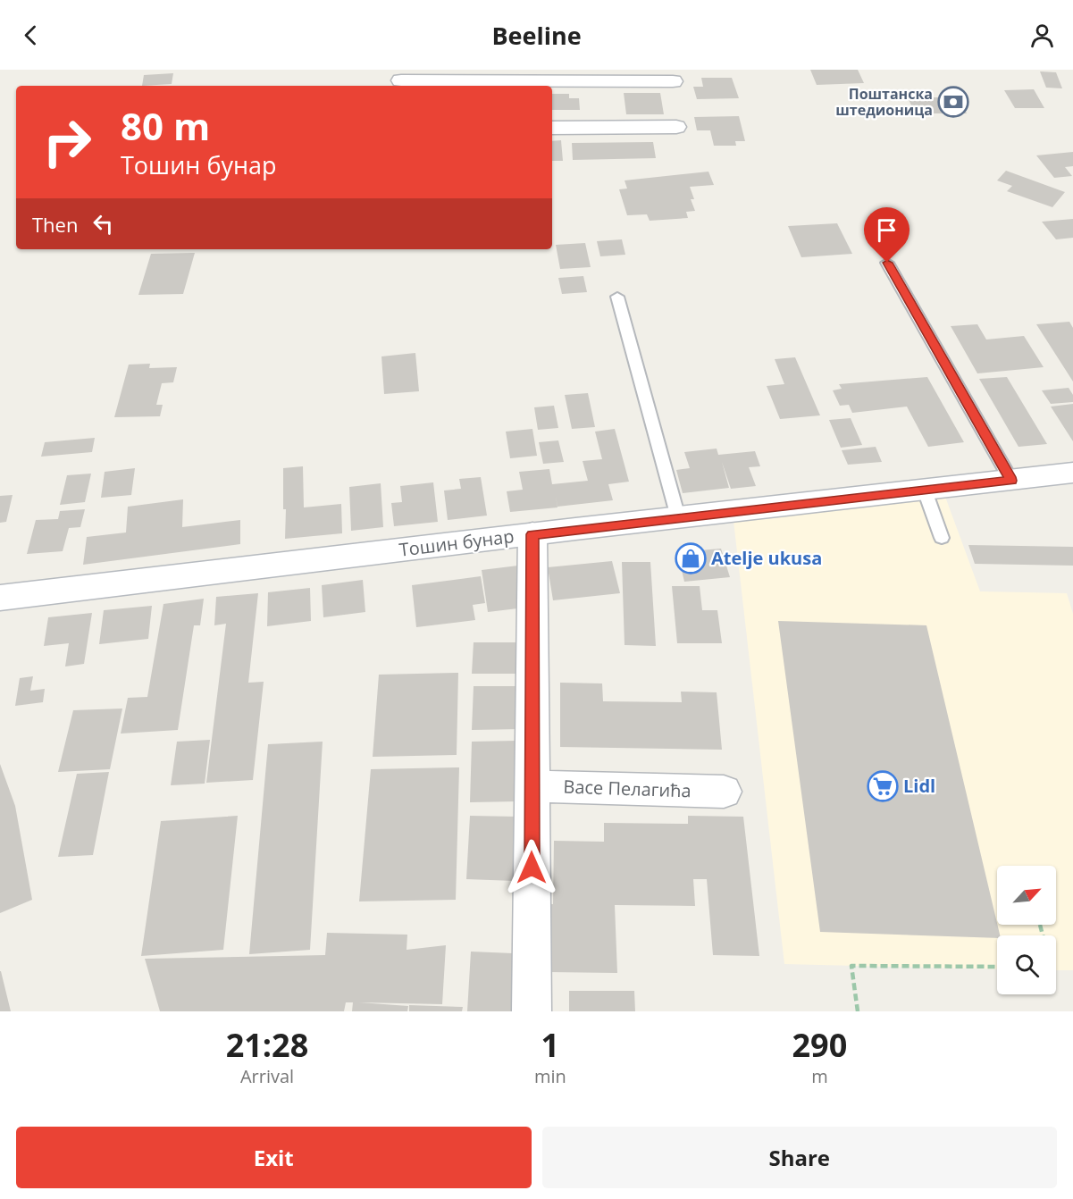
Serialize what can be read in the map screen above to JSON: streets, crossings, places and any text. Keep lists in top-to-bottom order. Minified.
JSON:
{"streets":{"street":["Тошин бунар","Васе Пелагића"]},"places":{"bank":["Поштанска штедионица"],"shop":["Atelje ukusa"],"supermarket":["Lidl"]},"north":"top right","page":{"header":"Beeline","turn":["80 m","Тошин бунар"],"then":"Then","eta":["21:28","Arrival","1","min","290","m"],"buttons":["Exit","Share"]}}
